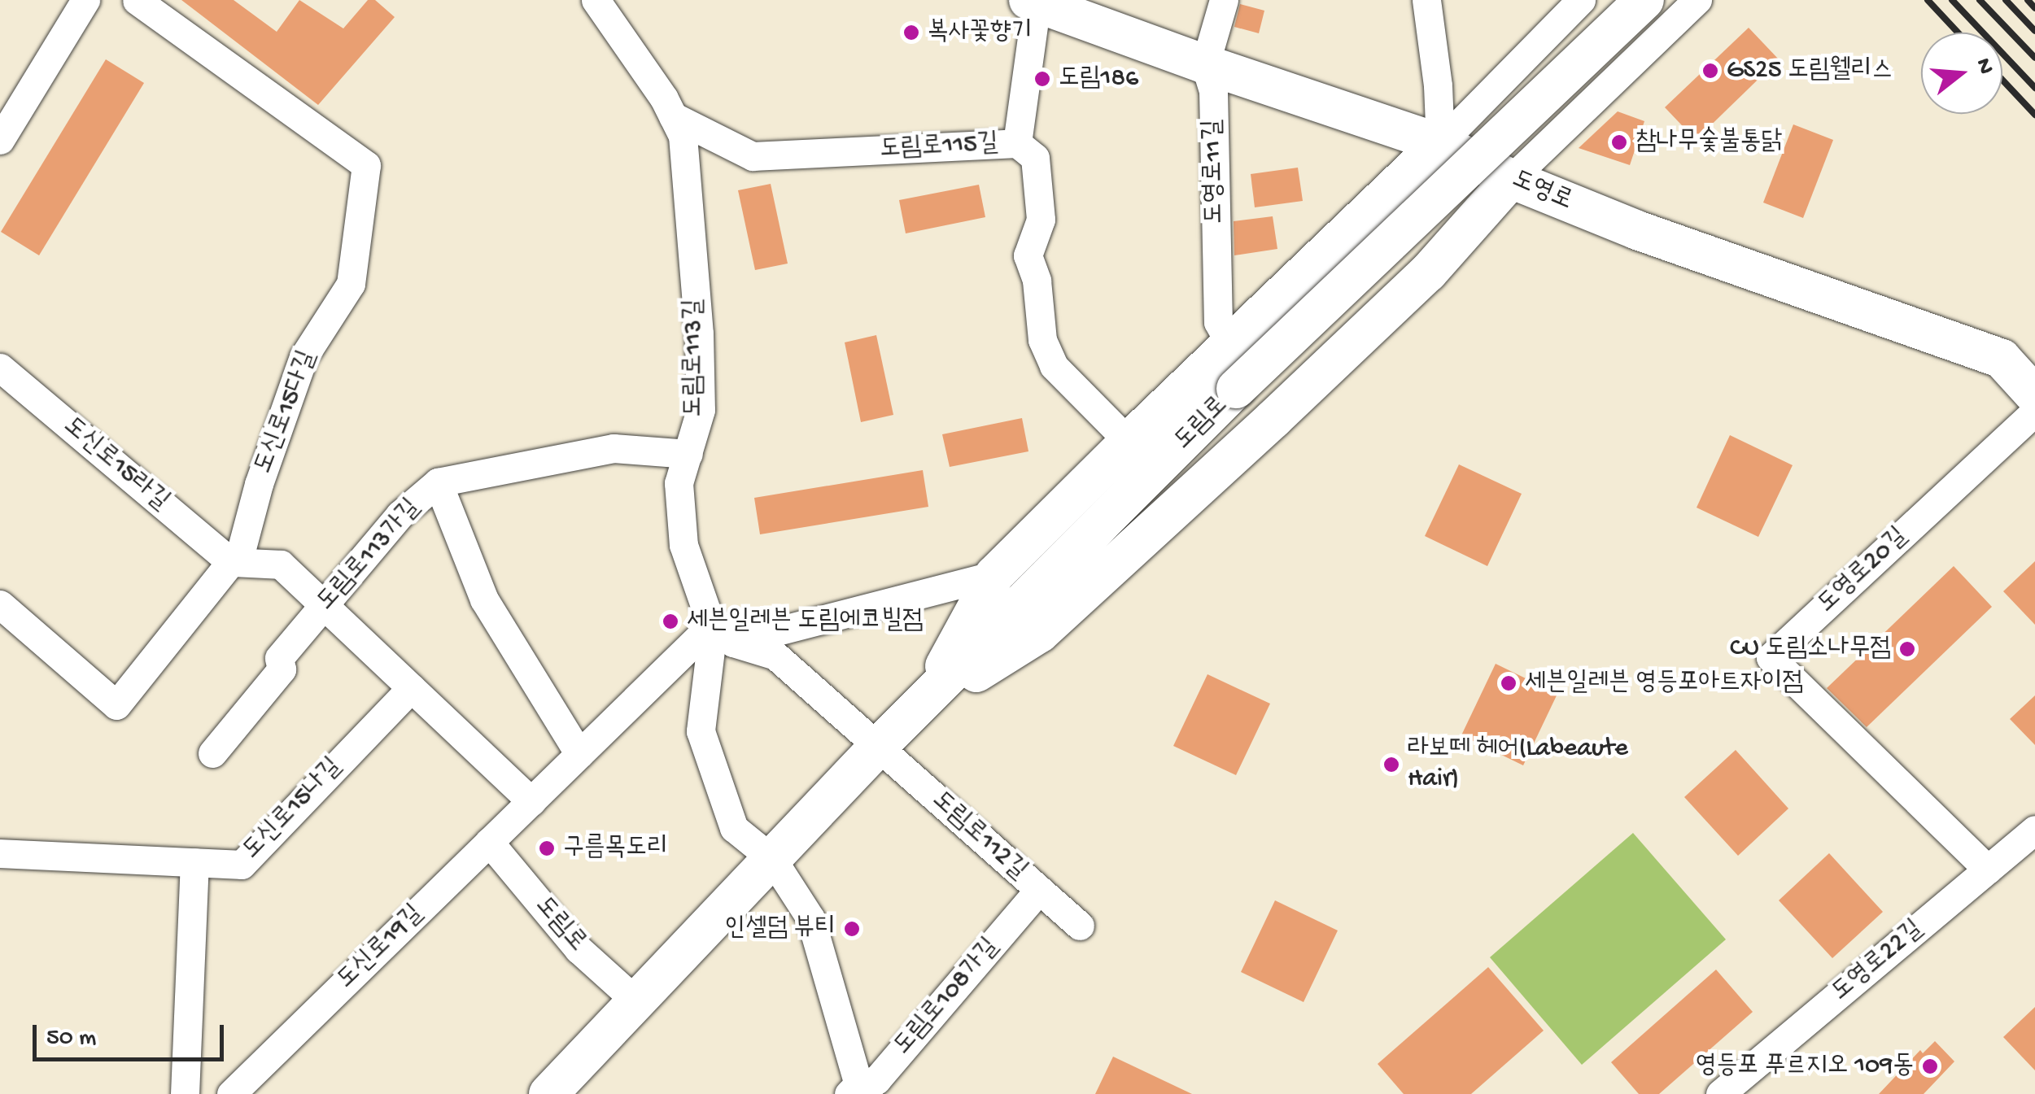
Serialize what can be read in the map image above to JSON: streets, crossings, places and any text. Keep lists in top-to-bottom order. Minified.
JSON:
{"streets":{"main road":["도영로","도림로"],"street":["도림로115길","도영로11길","도림로113길","도신로15다길","도신로15라길","도림로113가길","도영로20길","도신로15나길","도림로112길","도신로19길","도영로22길","도림로108가길"]},"crossings":[["도림로115길","도영로"],["도림로115길","도림로113길"],["도영로11길","도영로"],["도림로113길","도림로113가길"],["도림로113길","도신로19길"],["도신로15다길","도신로15라길"],["도림로","도림로112길"],["도림로","도신로19길"],["도영로20길","도영로22길"],["도림로112길","도림로108가길"]],"places":["복사꽃향기","GS25 도림웰리스","도림186","참나무숯불통닭","세븐일레븐 도림에코빌점","CU 도림소나무점","세븐일레븐 영등포아트자이점","라보떼 헤어(Labeaute Hair)","구름목도리","인셀덤 뷰티","영등포 푸르지오 109동"],"scale_bar":"50 m","north":"right"}
